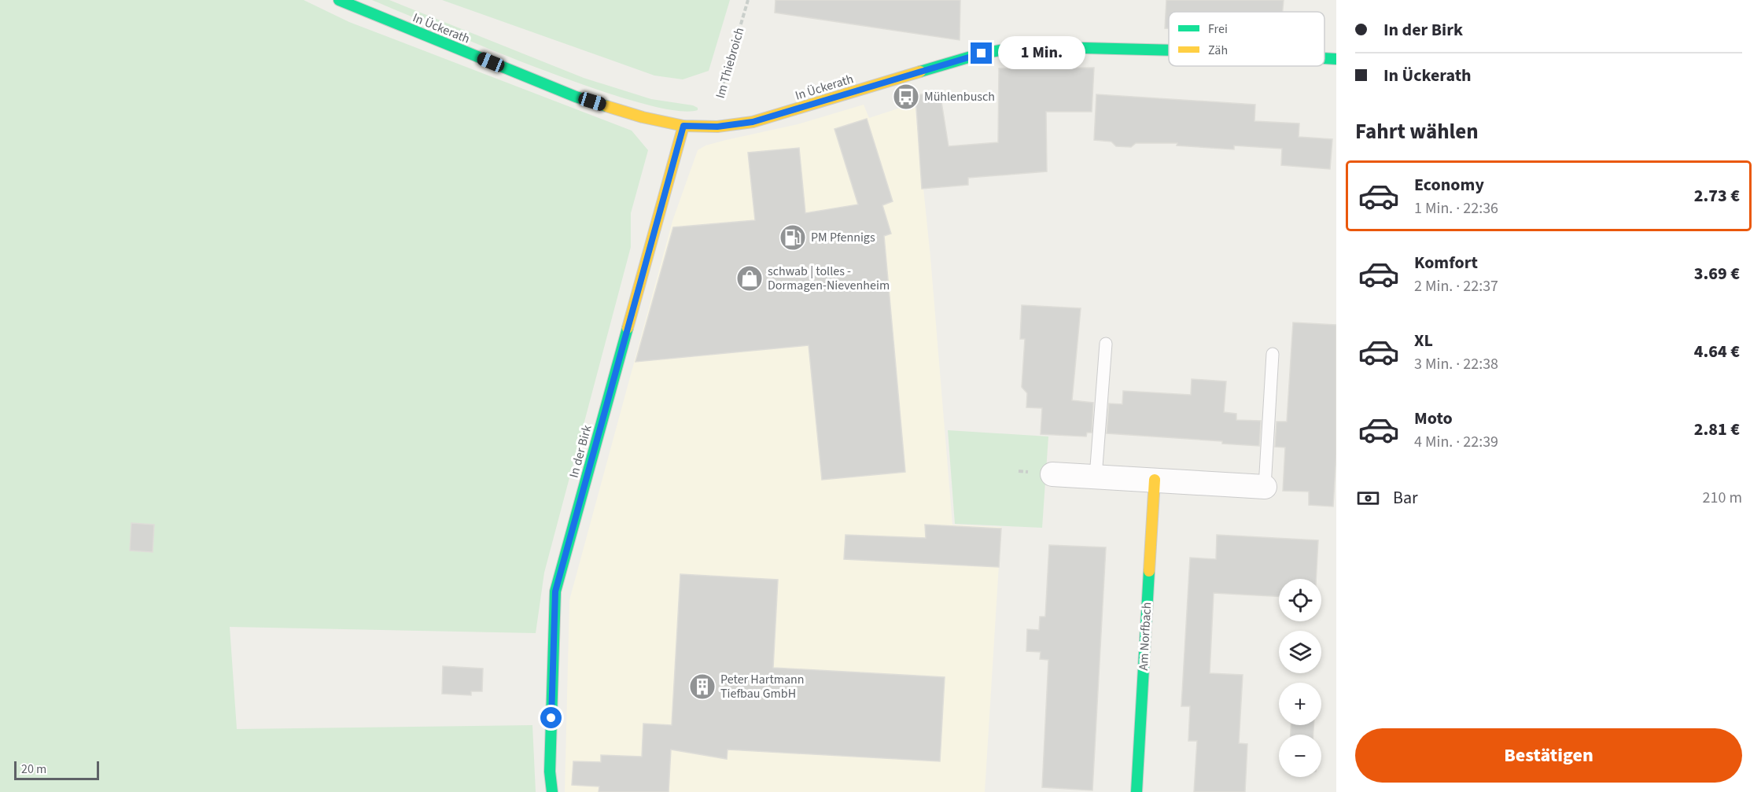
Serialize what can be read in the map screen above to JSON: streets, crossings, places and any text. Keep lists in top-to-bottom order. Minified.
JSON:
{"streets":{"main road":["In Ückerath","In der Birk","Am Norfbach"],"path":["Im Thiebroich"]},"crossings":[["In Ückerath","Im Thiebroich"],["In Ückerath","In der Birk"]],"places":{"bus stop":["Mühlenbusch"],"fuel station":["PM Pfennigs"],"shop":["schwab | tolles - Dormagen-Nievenheim"],"building":["Peter Hartmann Tiefbau GmbH"]},"legend":["Frei","Zäh"],"scale_bar":"20 m","page":{"banner":["In der Birk","In Ückerath"],"bubble":"1 Min.","heading":"Fahrt wählen","list":[{"name":"Economy","note":"1 Min. · 22:36","value":"2.73 €"},{"name":"Komfort","note":"2 Min. · 22:37","value":"3.69 €"},{"name":"XL","note":"3 Min. · 22:38","value":"4.64 €"},{"name":"Moto","note":"4 Min. · 22:39","value":"2.81 €"}],"pay":["Bar","210 m"],"map_buttons":["+","−"],"buttons":"Bestätigen","scale":"20 m"}}
